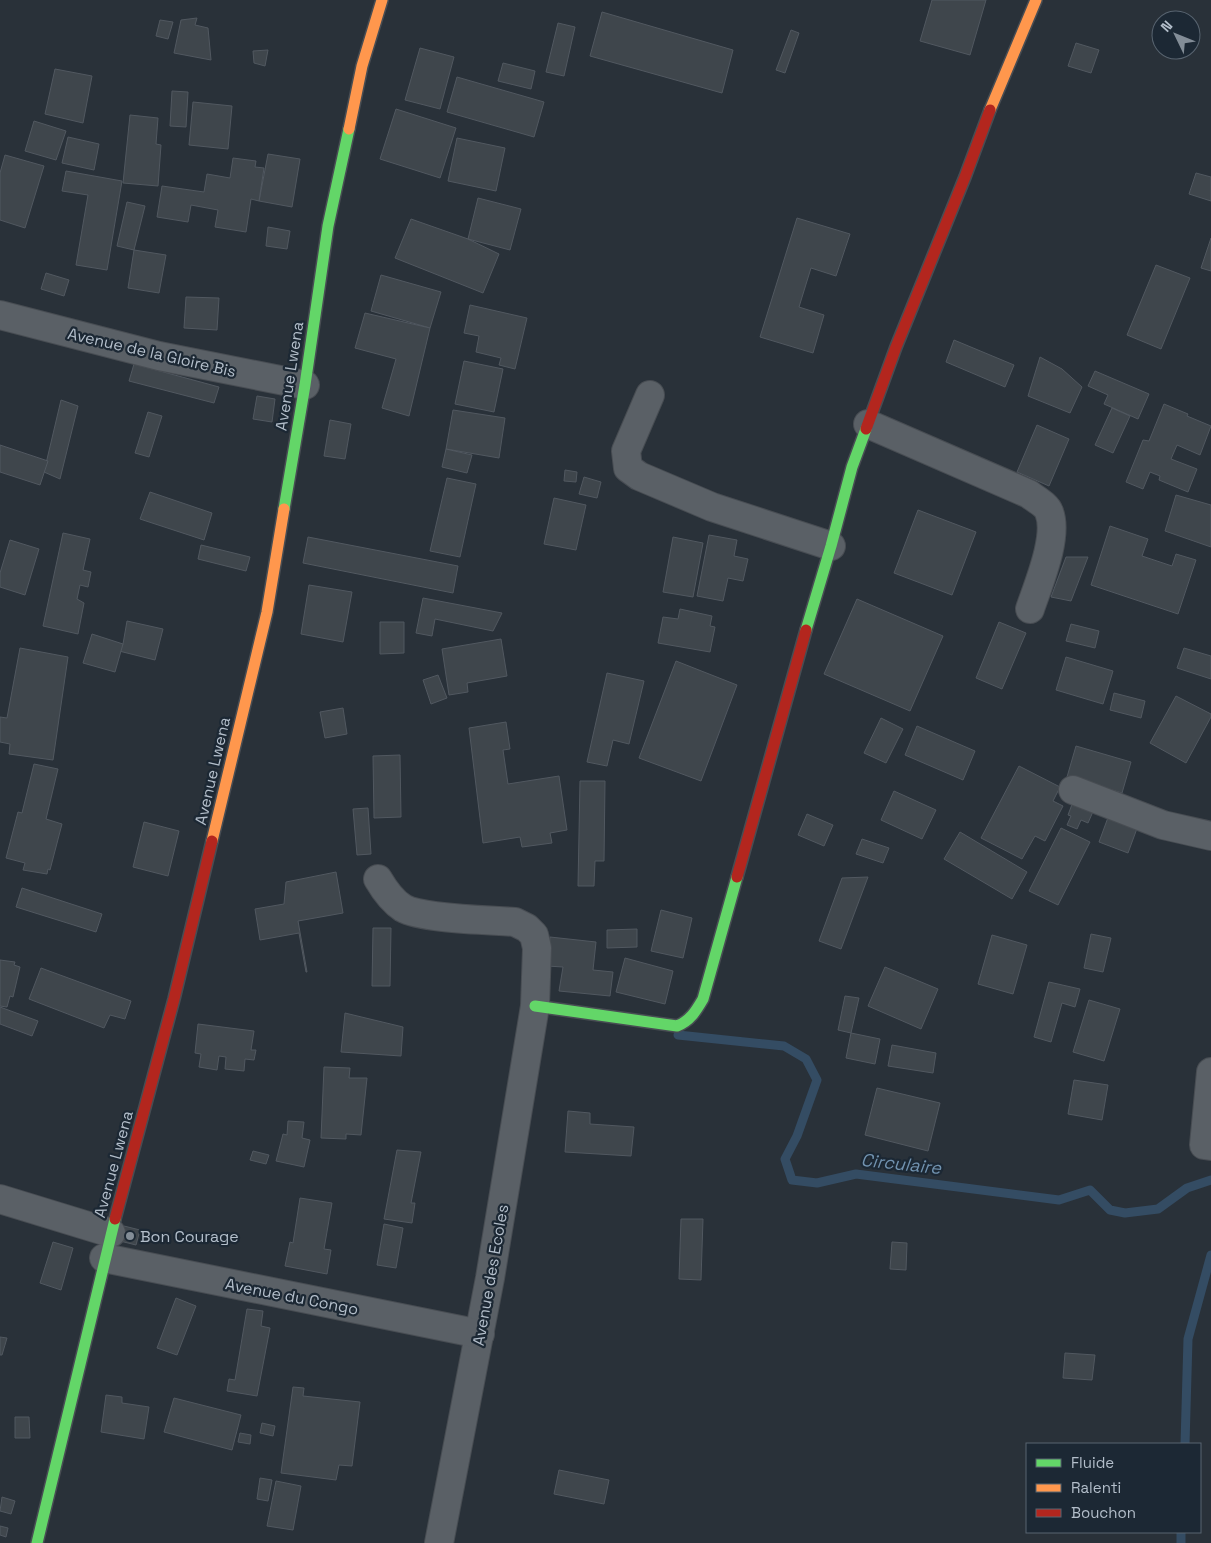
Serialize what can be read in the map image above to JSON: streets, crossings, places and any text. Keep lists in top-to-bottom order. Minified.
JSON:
{"streets":{"street":["Avenue de la Gloire Bis","Avenue Lwena","Avenue des Ecoles","Avenue du Congo"]},"crossings":[["Avenue de la Gloire Bis","Avenue Lwena"],["Avenue Lwena","Avenue du Congo"],["Avenue des Ecoles","Avenue du Congo"]],"water":["Circulaire"],"places":["Bon Courage"],"legend":["Fluide","Ralenti","Bouchon"],"north":"top left"}
